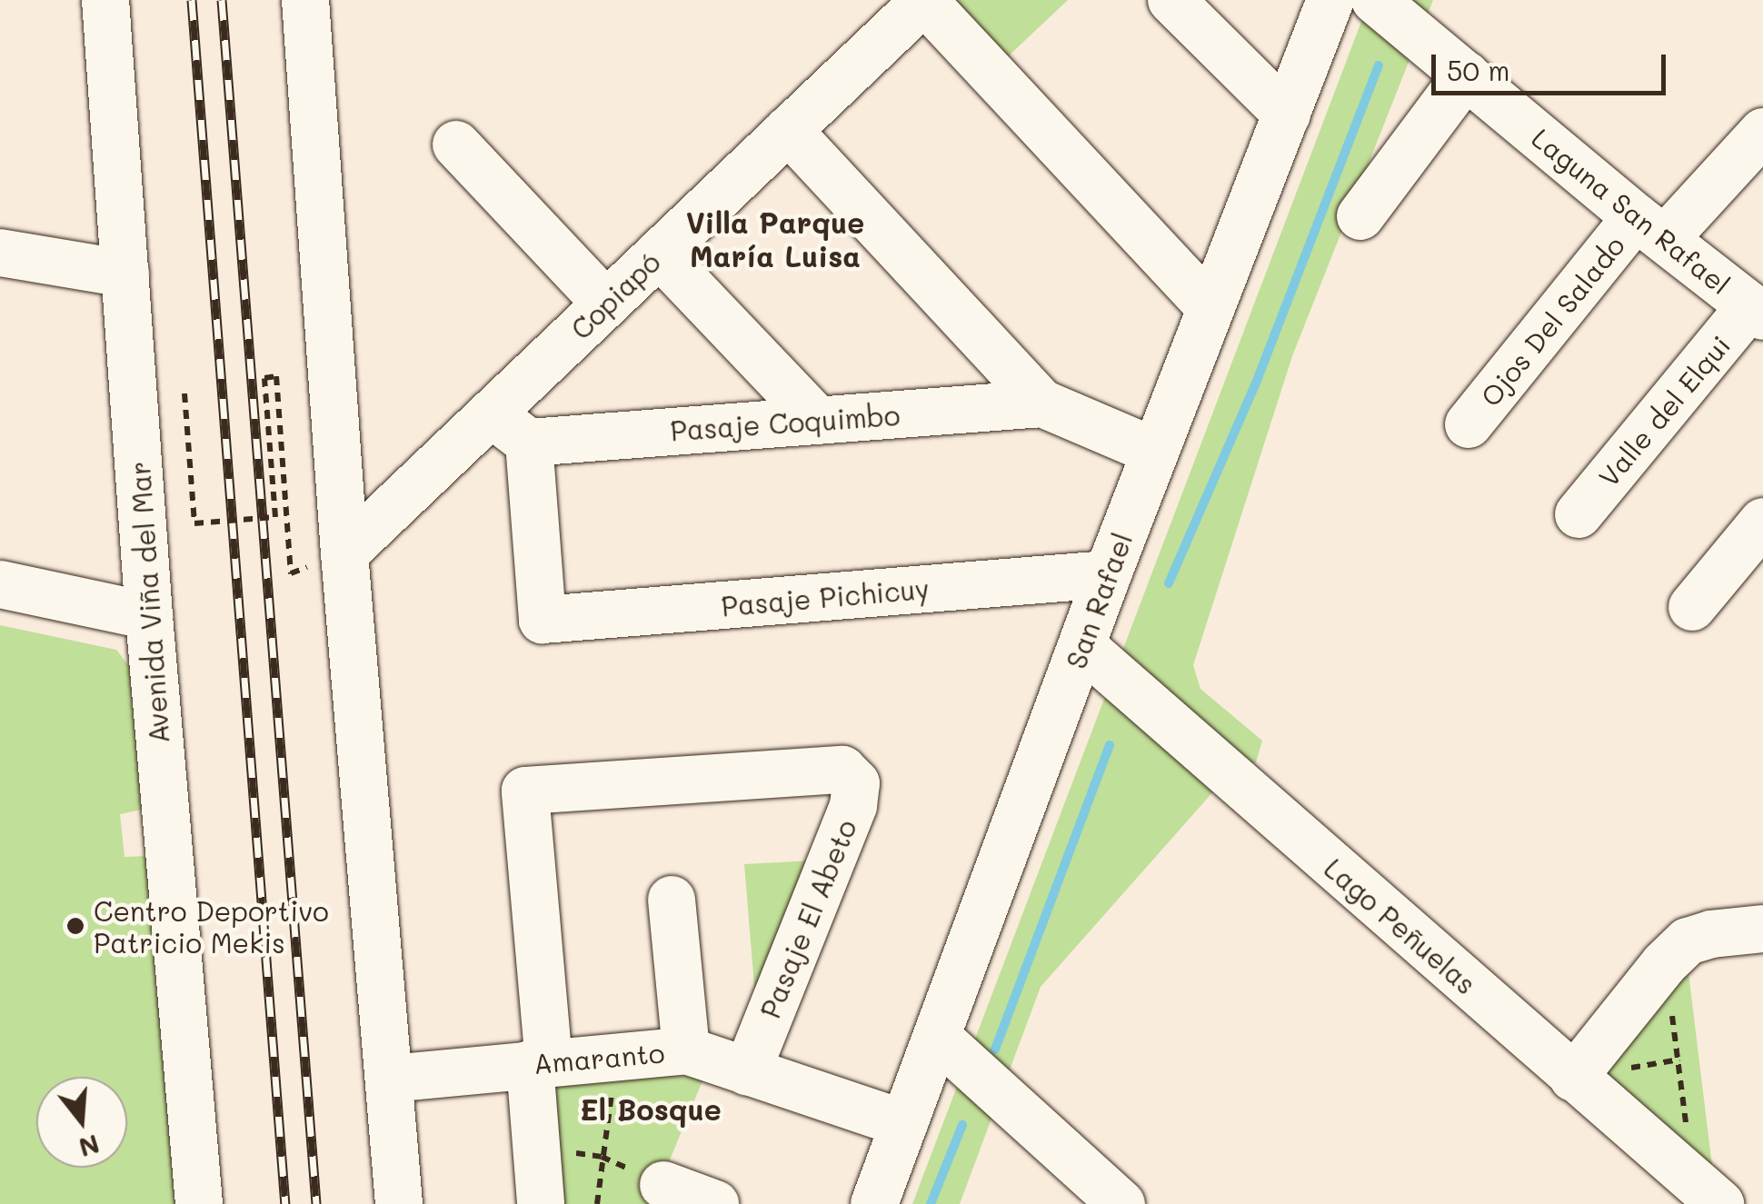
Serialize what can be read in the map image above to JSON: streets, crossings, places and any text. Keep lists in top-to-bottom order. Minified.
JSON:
{"streets":{"street":["Laguna San Rafael","Copiapó","Ojos Del Salado","Valle del Elqui","Pasaje Coquimbo","Pasaje Pichicuy","San Rafael","Avenida Viña del Mar","Pasaje El Abeto","Lago Peñuelas","Amaranto"]},"crossings":[["Laguna San Rafael","Ojos Del Salado"],["Laguna San Rafael","Valle del Elqui"],["Pasaje Coquimbo","Pasaje Pichicuy"],["Pasaje Pichicuy","San Rafael"],["San Rafael","Lago Peñuelas"],["San Rafael","Amaranto"],["Pasaje El Abeto","Amaranto"]],"districts":["Villa Parque María Luisa","El Bosque"],"places":["Centro Deportivo Patricio Mekis"],"scale_bar":"50 m","north":"bottom"}
